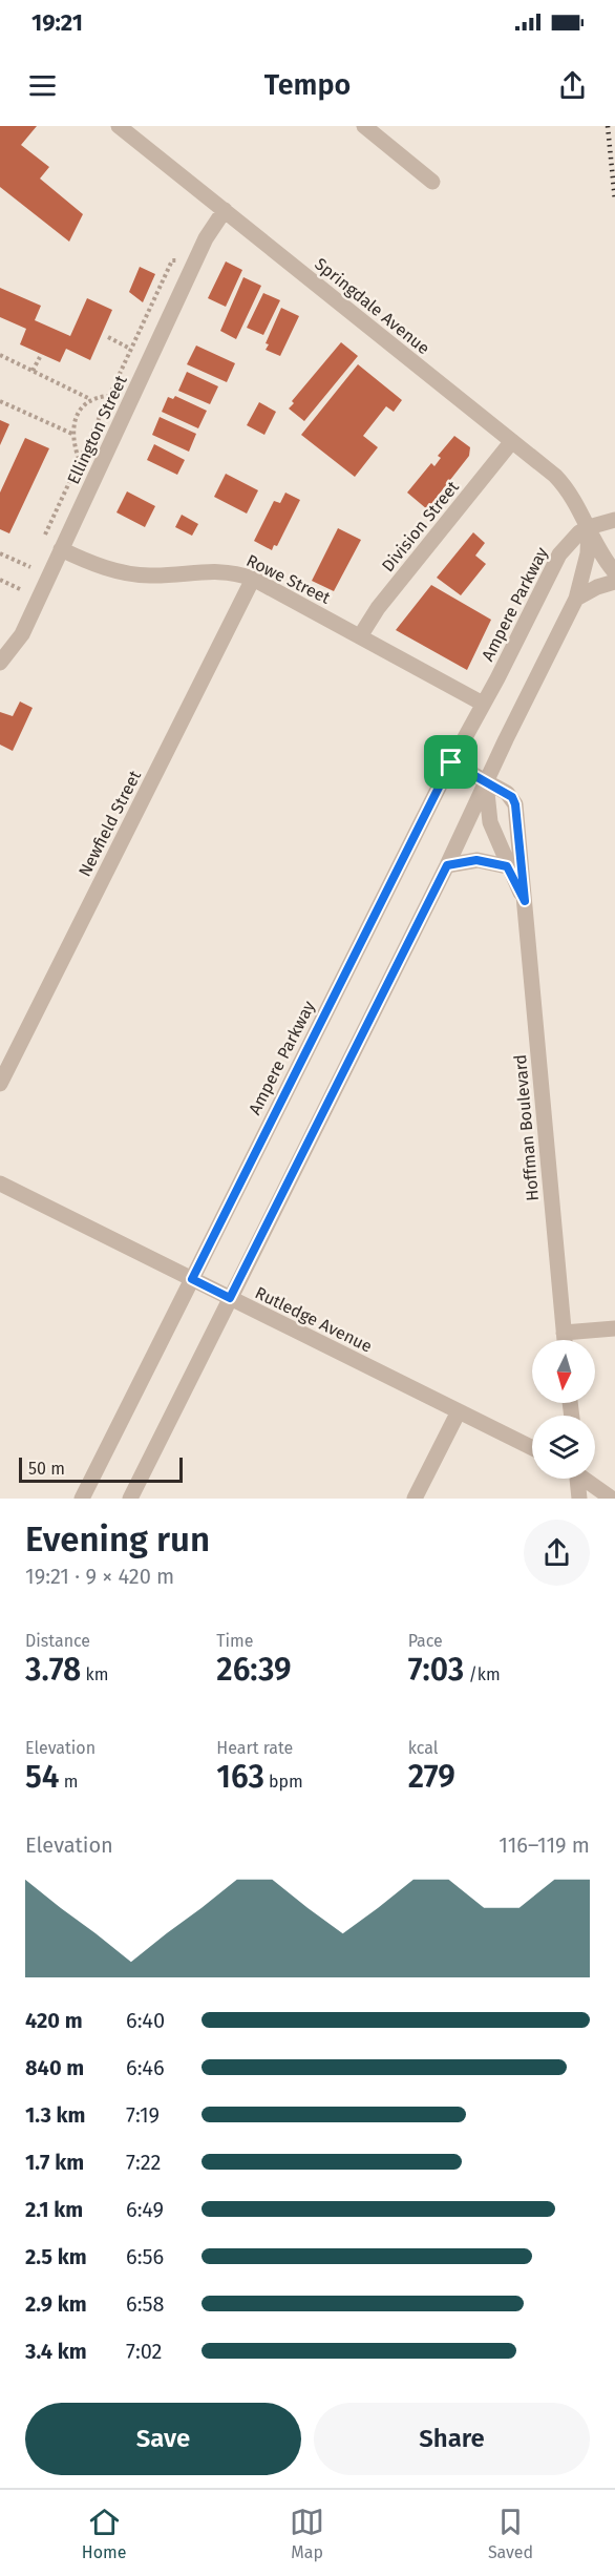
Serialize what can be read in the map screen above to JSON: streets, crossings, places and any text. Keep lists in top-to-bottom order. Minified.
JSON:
{"streets":{"street":["Springdale Avenue","Ellington Street","Division Street","Rowe Street","Ampere Parkway","Newfield Street","Hoffman Boulevard","Rutledge Avenue"]},"crossings":[["Springdale Avenue","Ellington Street"],["Springdale Avenue","Division Street"],["Springdale Avenue","Ampere Parkway"],["Ellington Street","Rowe Street"],["Division Street","Rowe Street"],["Rowe Street","Ampere Parkway"],["Rowe Street","Newfield Street"],["Ampere Parkway","Hoffman Boulevard"],["Ampere Parkway","Rutledge Avenue"]],"scale_bar":"50 m","north":"bottom","page":{"status":"19:21","header":"Tempo","scale":"50 m","heading":["Evening run","19:21 · 9 × 420 m"],"stats":[["Distance","3.78 km"],["Time","26:39"],["Pace","7:03 /km"],["Elevation","54 m"],["Heart rate","163 bpm"],["kcal","279"]],"chart":["Elevation","116–119 m"],"list":[{"name":"420 m","note":"6:40"},{"name":"840 m","note":"6:46"},{"name":"1.3 km","note":"7:19"},{"name":"1.7 km","note":"7:22"},{"name":"2.1 km","note":"6:49"},{"name":"2.5 km","note":"6:56"},{"name":"2.9 km","note":"6:58"},{"name":"3.4 km","note":"7:02"}],"buttons":["Save","Share"],"tabs":["Home","Map","Saved"]}}
